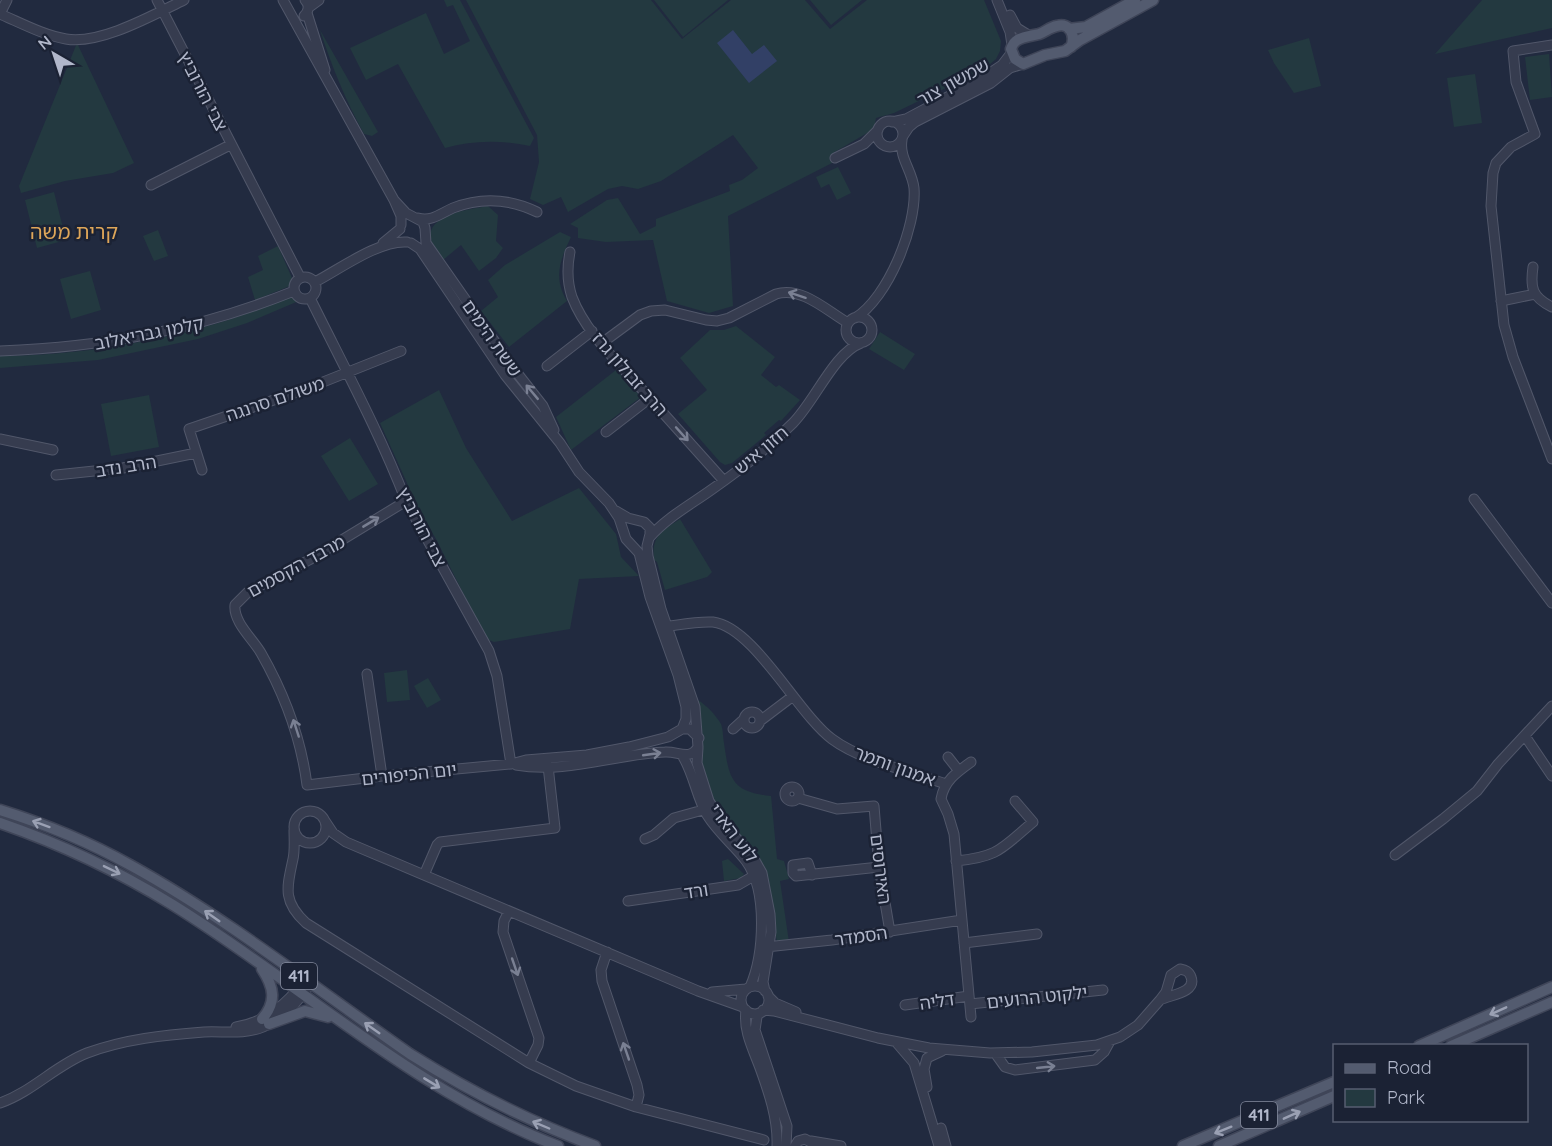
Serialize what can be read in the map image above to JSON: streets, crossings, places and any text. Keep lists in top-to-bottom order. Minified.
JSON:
{"streets":{"main road":["411"],"street":["שמשון צור","צבי הורוביץ","קלמן גבריאלוב","ששת הימים","הרב זבולון גרז","משולם סרנגה","חזון איש","הרב נדב","מרבד הקסמים","אמנון ותמר","יום הכיפורים","לוע הארי","האירוסים","ורד","הסמדר","ילקוט הרועים","דליה"]},"crossings":[["שמשון צור","חזון איש"],["צבי הורוביץ","קלמן גבריאלוב"],["צבי הורוביץ","משולם סרנגה"],["צבי הורוביץ","מרבד הקסמים"],["צבי הורוביץ","יום הכיפורים"],["ששת הימים","חזון איש"],["הרב זבולון גרז","חזון איש"],["משולם סרנגה","הרב נדב"],["מרבד הקסמים","יום הכיפורים"],["אמנון ותמר","הסמדר"],["אמנון ותמר","ילקוט הרועים"],["אמנון ותמר","דליה"],["יום הכיפורים","לוע הארי"],["לוע הארי","ורד"],["לוע הארי","הסמדר"],["האירוסים","הסמדר"],["ילקוט הרועים","דליה"]],"one_way":["הרב זבולון גרז"],"districts":["קרית משה"],"legend":["Road","Park"],"north":"top left"}
